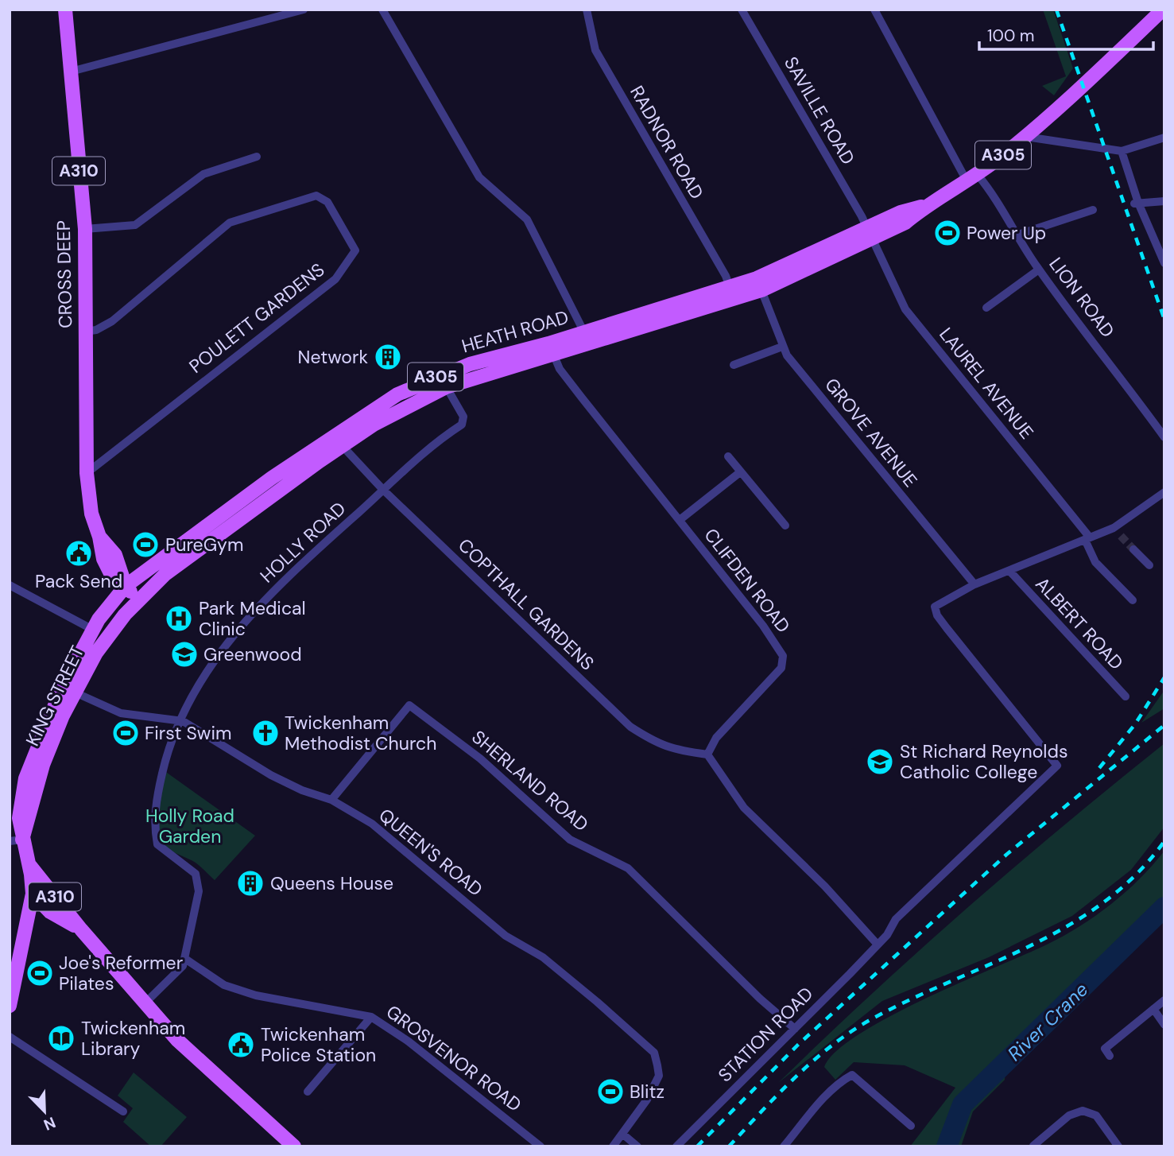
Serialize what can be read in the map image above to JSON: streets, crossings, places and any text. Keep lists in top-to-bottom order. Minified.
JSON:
{"streets":{"main road":["A305","A310","CROSS DEEP","HEATH ROAD","KING STREET"],"street":["SAVILLE ROAD","RADNOR ROAD","LION ROAD","POULETT GARDENS","LAUREL AVENUE","GROVE AVENUE","HOLLY ROAD","CLIFDEN ROAD","COPTHALL GARDENS","ALBERT ROAD","SHERLAND ROAD","QUEEN'S ROAD","STATION ROAD","GROSVENOR ROAD"]},"crossings":[["SAVILLE ROAD","HEATH ROAD"],["SAVILLE ROAD","LAUREL AVENUE"],["RADNOR ROAD","HEATH ROAD"],["A310","HOLLY ROAD"],["A310","KING STREET"],["CROSS DEEP","POULETT GARDENS"],["CROSS DEEP","HEATH ROAD"],["CROSS DEEP","KING STREET"],["LION ROAD","HEATH ROAD"],["HEATH ROAD","LAUREL AVENUE"],["HEATH ROAD","GROVE AVENUE"],["HEATH ROAD","HOLLY ROAD"],["HEATH ROAD","CLIFDEN ROAD"],["HEATH ROAD","COPTHALL GARDENS"],["HEATH ROAD","KING STREET"],["GROVE AVENUE","STATION ROAD"],["HOLLY ROAD","COPTHALL GARDENS"],["HOLLY ROAD","QUEEN'S ROAD"],["HOLLY ROAD","GROSVENOR ROAD"],["CLIFDEN ROAD","COPTHALL GARDENS"],["KING STREET","QUEEN'S ROAD"],["SHERLAND ROAD","QUEEN'S ROAD"],["SHERLAND ROAD","STATION ROAD"]],"water":["River Crane"],"parks":["Holly Road Garden"],"places":{"sports":["Power Up","PureGym","First Swim","Joe's Reformer Pilates","Blitz"],"building":["Network","Queens House"],"public building":["Pack Send","Twickenham Police Station"],"hospital":["Park Medical Clinic"],"school or university":["Greenwood","St Richard Reynolds Catholic College"],"church":["Twickenham Methodist Church"],"library":["Twickenham Library"]},"scale_bar":"100 m","north":"bottom right"}
